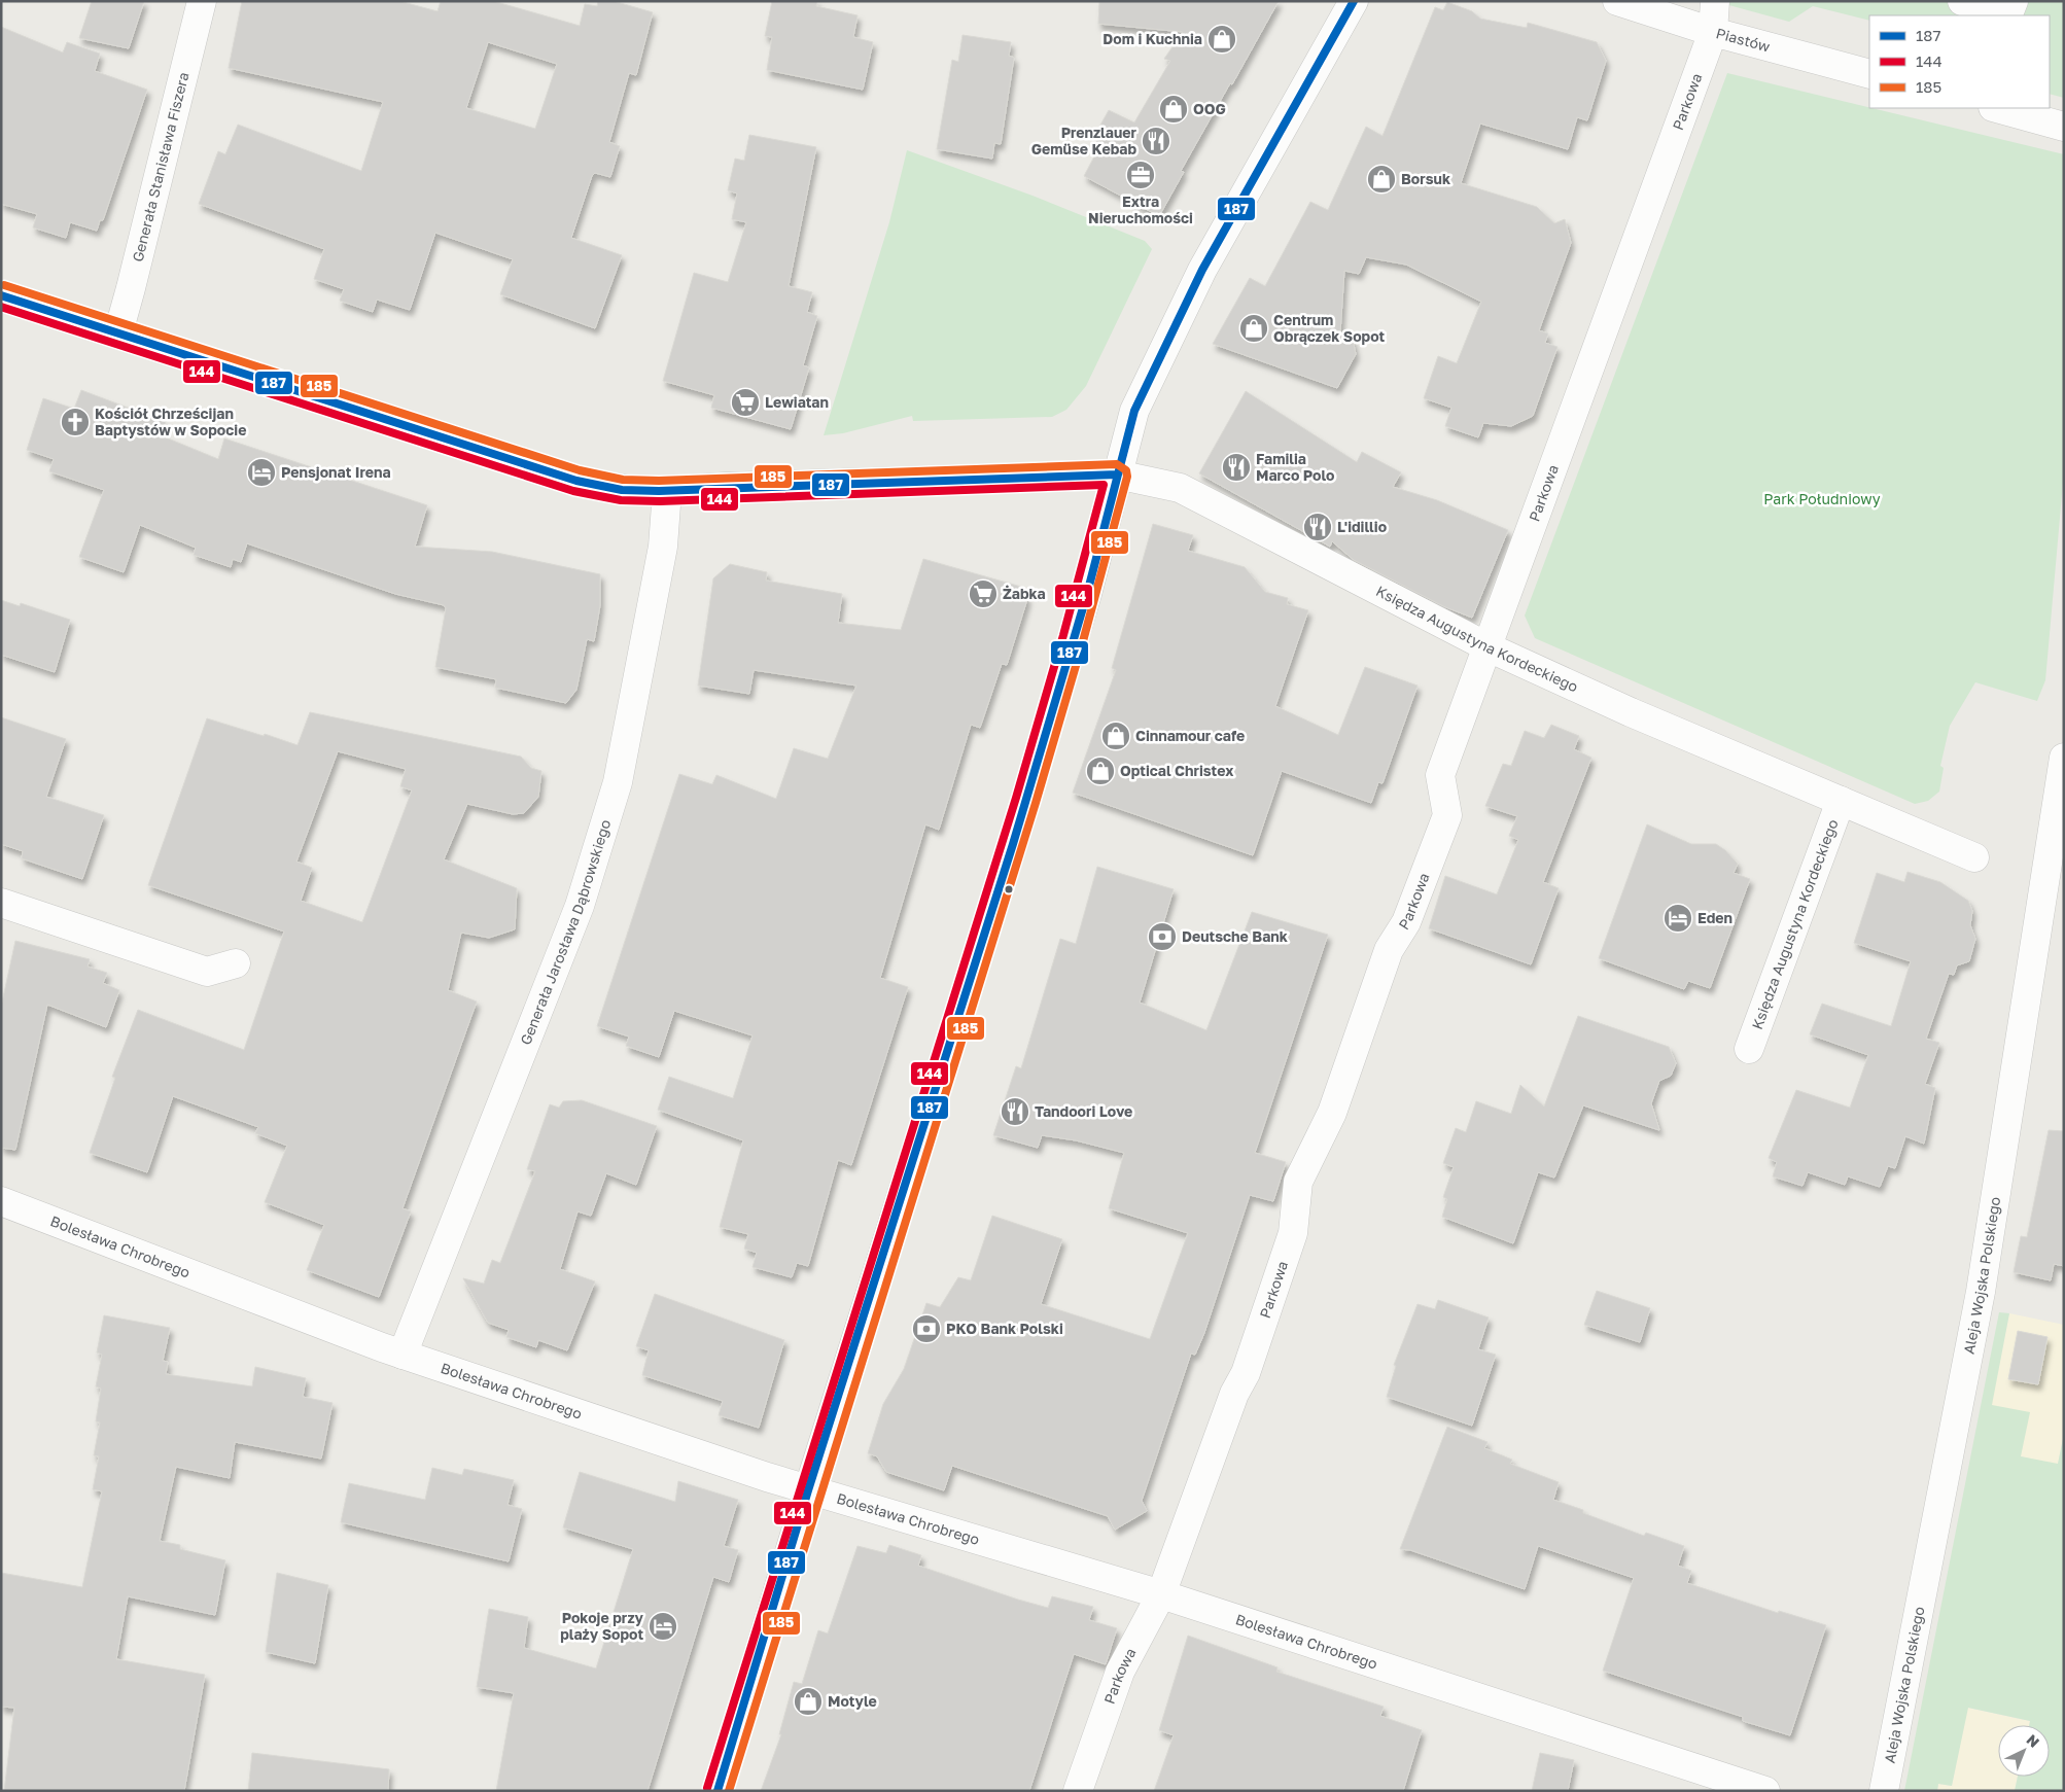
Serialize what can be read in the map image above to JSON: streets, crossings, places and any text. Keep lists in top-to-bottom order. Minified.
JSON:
{"streets":{"street":["Piastów","Parkowa","Generała Stanisława Fiszera","Księdza Augustyna Kordeckiego","Generała Jarosława Dąbrowskiego","Bolesława Chrobrego","Aleja Wojska Polskiego"]},"crossings":[["Piastów","Parkowa"],["Parkowa","Księdza Augustyna Kordeckiego"],["Parkowa","Bolesława Chrobrego"],["Generała Stanisława Fiszera","Księdza Augustyna Kordeckiego"],["Księdza Augustyna Kordeckiego","Generała Jarosława Dąbrowskiego"],["Generała Jarosława Dąbrowskiego","Bolesława Chrobrego"]],"parks":["Park Południowy"],"places":{"shop":["Dom i Kuchnia","OOG","Borsuk","Centrum Obrączek Sopot","Cinnamour cafe","Optical Christex","Motyle"],"restaurant":["Prenzlauer Gemüse Kebab","Familia Marco Polo","L'idillio","Tandoori Love"],"office":["Extra Nieruchomości"],"supermarket":["Lewiatan","Żabka"],"church":["Kościół Chrześcijan Baptystów w Sopocie"],"hotel":["Pensjonat Irena","Eden","Pokoje przy plaży Sopot"],"bank":["Deutsche Bank","PKO Bank Polski"]},"lines":["transit line 187","transit line 185","transit line 144"],"legend":["187","144","185"],"north":"top right"}
